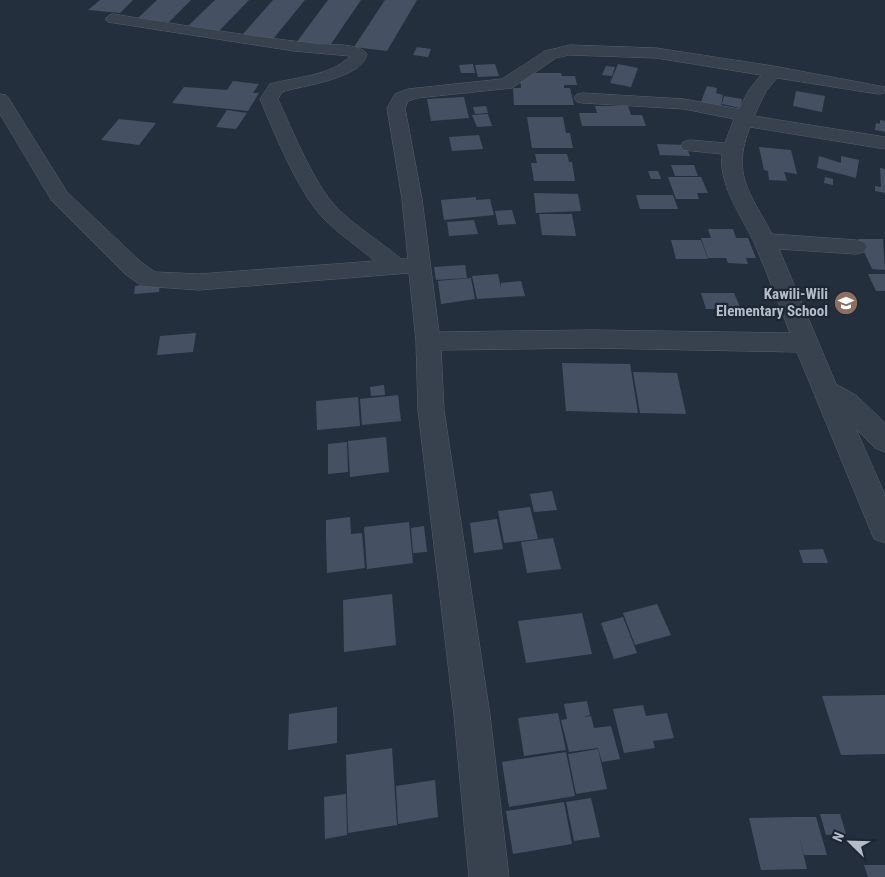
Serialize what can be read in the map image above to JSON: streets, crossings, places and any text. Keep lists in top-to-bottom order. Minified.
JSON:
{"places":{"school or university":["Kawili-Wili Elementary School"]},"north":"top left"}
